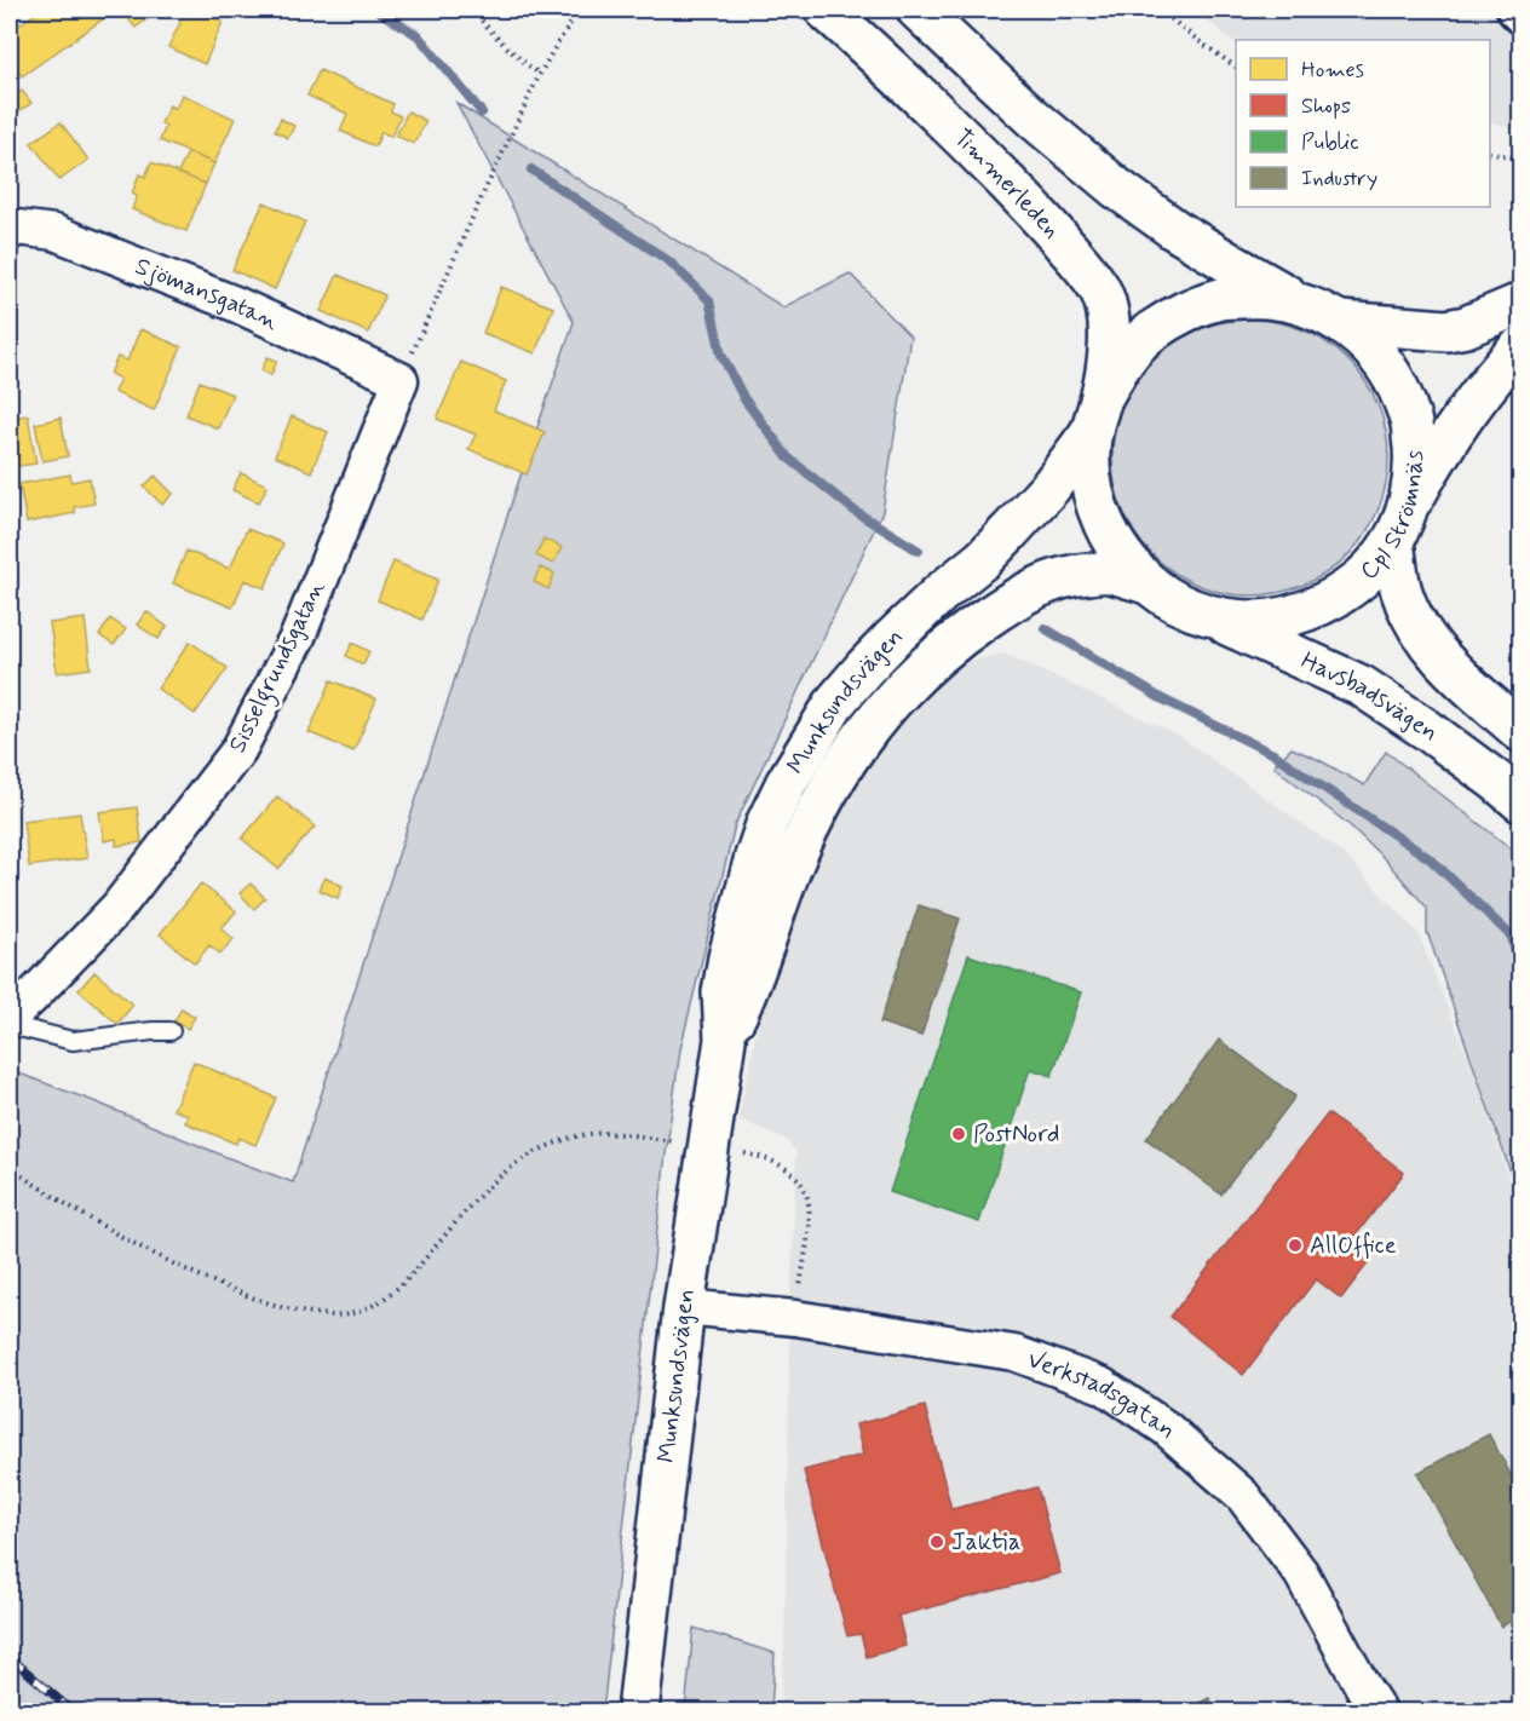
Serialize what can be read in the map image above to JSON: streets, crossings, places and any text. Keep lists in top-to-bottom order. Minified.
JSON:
{"streets":{"main road":["Timmerleden","Cpl Strömnäs","Havsbadsvägen","Munksundsvägen"],"street":["Sjömansgatan","Sisselgrundsgatan","Verkstadsgatan"]},"crossings":[["Timmerleden","Cpl Strömnäs"],["Timmerleden","Munksundsvägen"],["Sjömansgatan","Sisselgrundsgatan"],["Cpl Strömnäs","Havsbadsvägen"],["Cpl Strömnäs","Munksundsvägen"],["Munksundsvägen","Verkstadsgatan"]],"places":["PostNord","AllOffice","Jaktia"],"legend":["Homes","Shops","Public","Industry"]}
